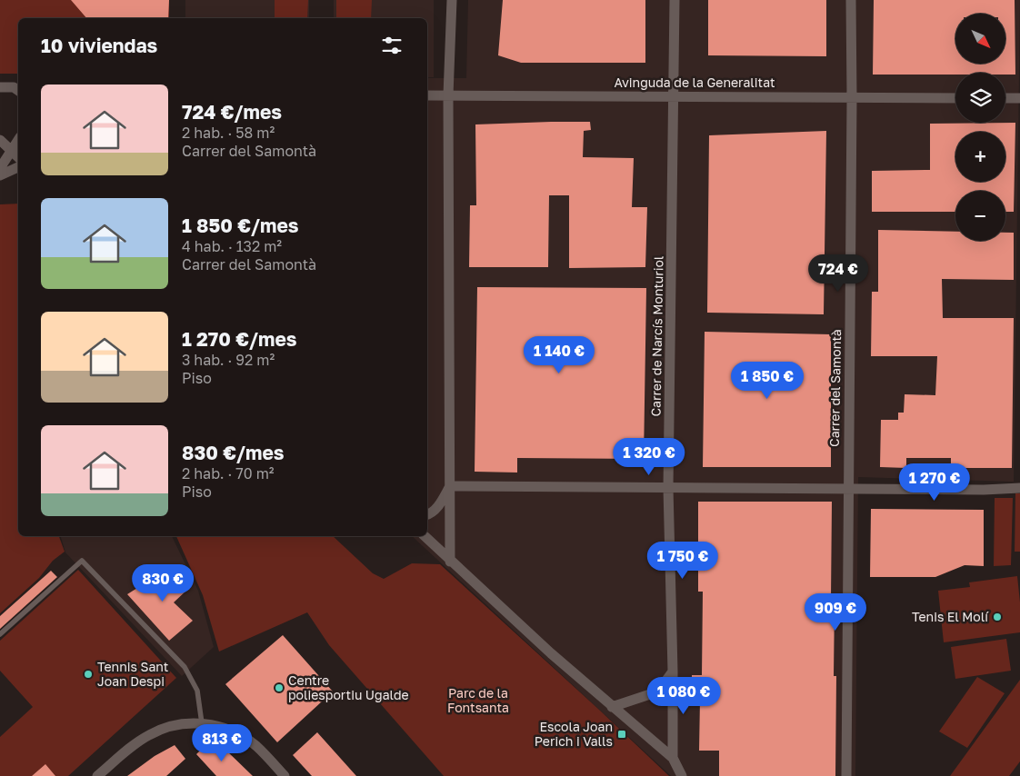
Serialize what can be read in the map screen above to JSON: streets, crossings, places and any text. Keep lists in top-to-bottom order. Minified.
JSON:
{"streets":{"street":["Avinguda de la Generalitat","Carrer de Narcís Monturiol","Carrer del Samontà"]},"crossings":[["Avinguda de la Generalitat","Carrer de Narcís Monturiol"],["Avinguda de la Generalitat","Carrer del Samontà"]],"parks":["Parc de la Fontsanta"],"places":{"other":["Tenis El Molí","Tennis Sant Joan Despi","Centre poliesportiu Ugalde"],"transit":["Escola Joan Perich i Valls"]},"north":"bottom right","page":{"map_buttons":["+","−"],"heading":"10 viviendas","list":[{"name":"724 €/mes","note":"2 hab. · 58 m² · Carrer del Samontà"},{"name":"1 850 €/mes","note":"4 hab. · 132 m² · Carrer del Samontà"},{"name":"1 270 €/mes","note":"3 hab. · 92 m² · Piso"},{"name":"830 €/mes","note":"2 hab. · 70 m² · Piso"}],"price":["724 €","1 140 €","1 850 €","1 320 €","1 270 €","1 750 €","830 €","909 €","1 080 €","813 €"]}}
